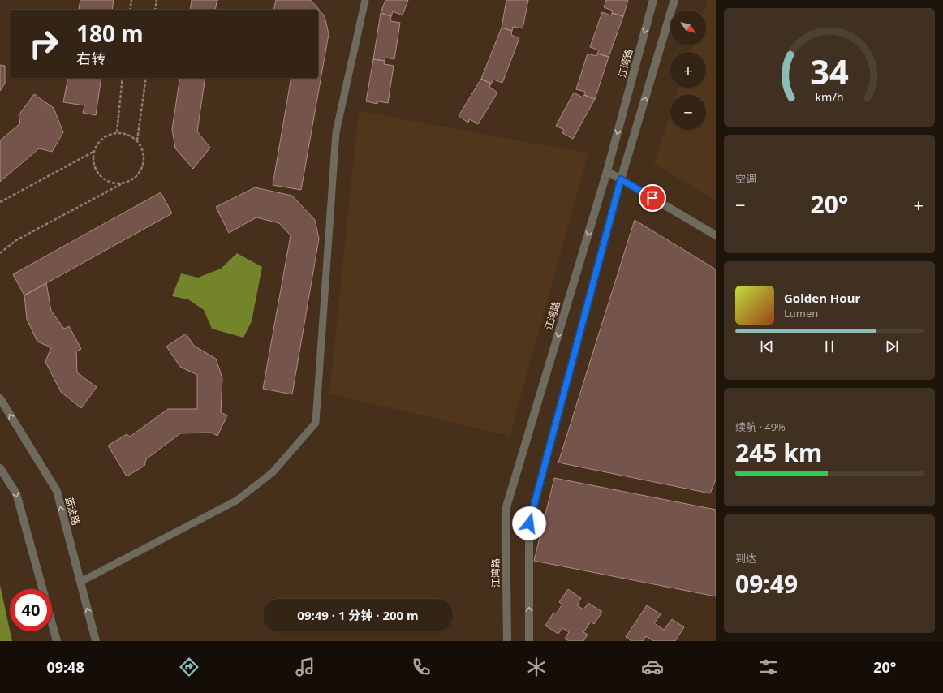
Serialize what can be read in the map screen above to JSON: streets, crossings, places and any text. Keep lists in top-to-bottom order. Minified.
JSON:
{"streets":{"street":["江湾路","蓝波路"]},"north":"bottom right","page":{"map_buttons":["+","−"],"turn":["180 m","右转"],"tile":["空调",["续航 · 49%","245 km"],["到达","09:49"]],"heat":["−","20°","+"],"song":["Golden Hour","Lumen"],"limit":"40","trip":"09:49 · 1 分钟 · 200 m","tabs":["09:48","20°"],"gauge":["34","km/h"]}}
